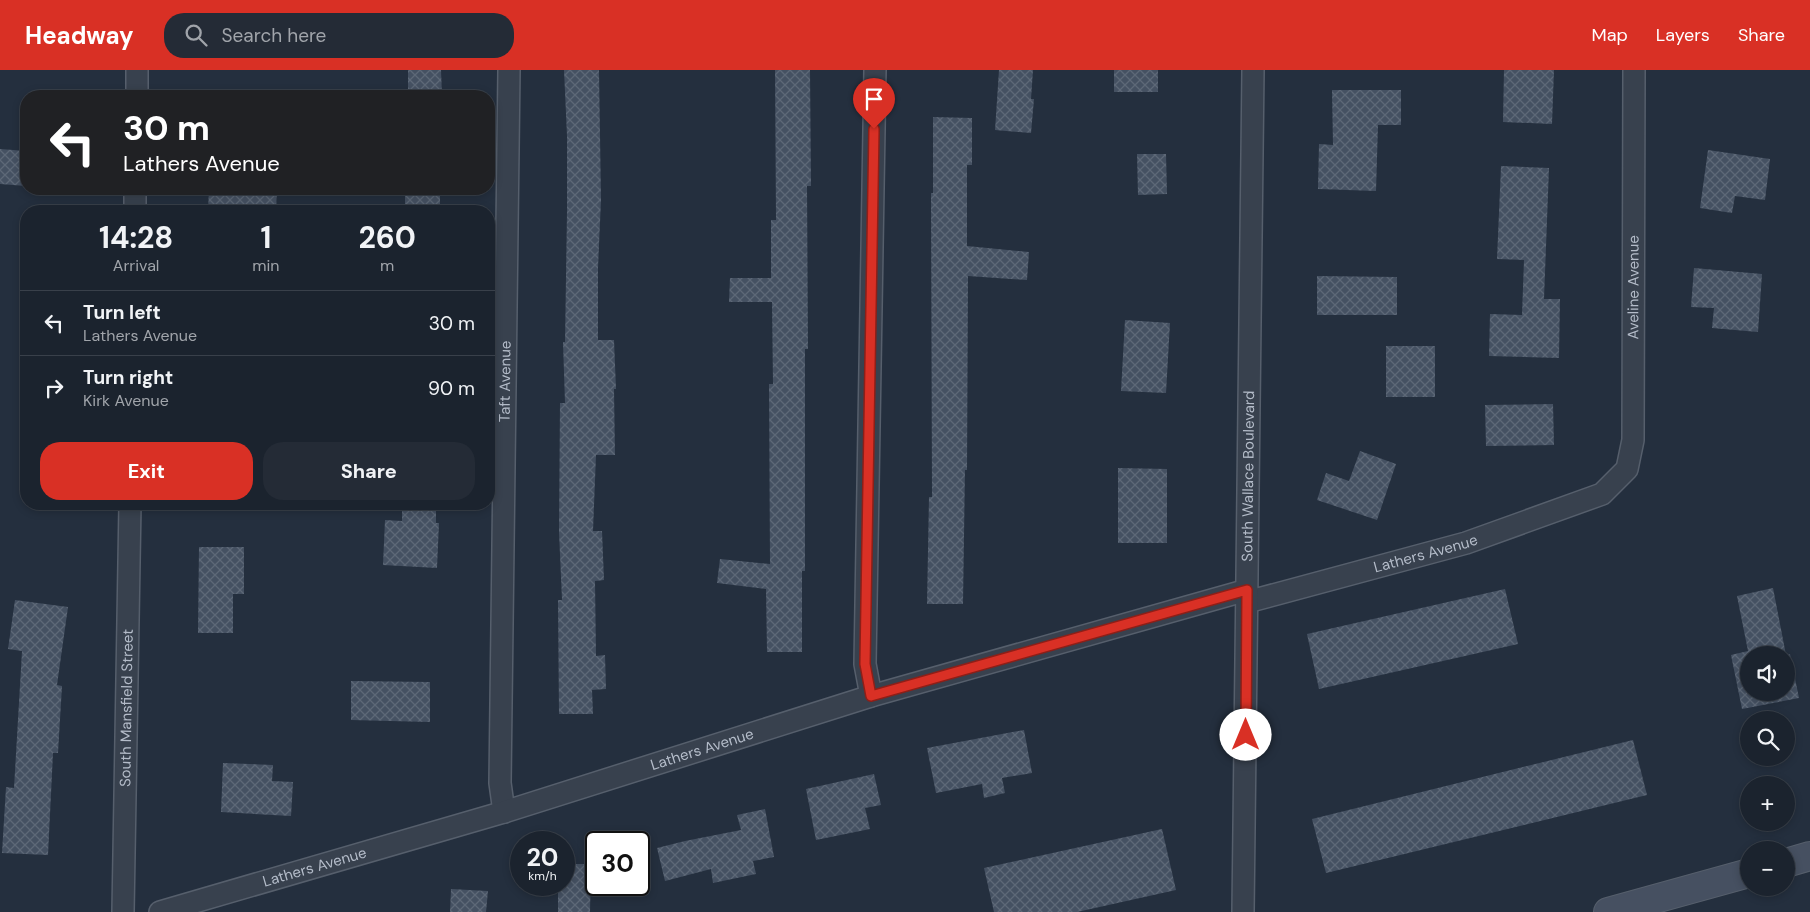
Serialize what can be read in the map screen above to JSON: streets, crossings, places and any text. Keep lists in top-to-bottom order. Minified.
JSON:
{"streets":{"street":["Aveline Avenue","Taft Avenue","South Wallace Boulevard","Lathers Avenue","South Mansfield Street"]},"crossings":[["Aveline Avenue","Lathers Avenue"],["Taft Avenue","Lathers Avenue"],["South Wallace Boulevard","Lathers Avenue"]],"page":{"header":"Headway","search":"Search here","nav":["Map","Layers","Share"],"turn":["30 m","Lathers Avenue"],"eta":["14:28","Arrival","1","min","260","m"],"list":[{"name":"Turn left","note":"Lathers Avenue","value":"30 m"},{"name":"Turn right","note":"Kirk Avenue","value":"90 m"}],"buttons":["Exit","Share"],"map_buttons":["+","−"],"speed":"20 km/h","limit":"30"}}
